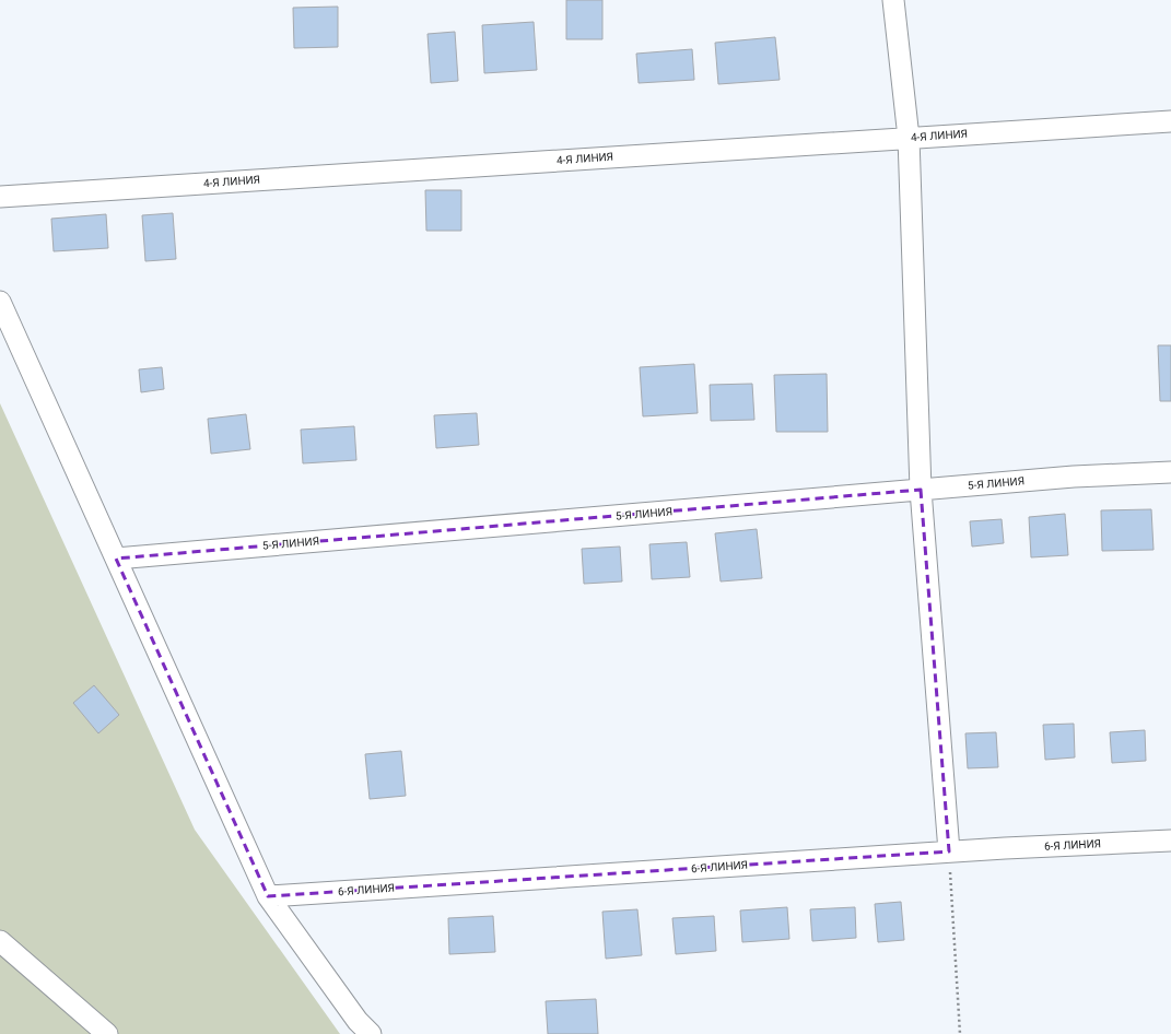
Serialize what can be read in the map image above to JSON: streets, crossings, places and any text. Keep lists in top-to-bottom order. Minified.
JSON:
{"streets":{"street":["4-Я ЛИНИЯ","5-Я ЛИНИЯ","6-Я ЛИНИЯ"]}}
